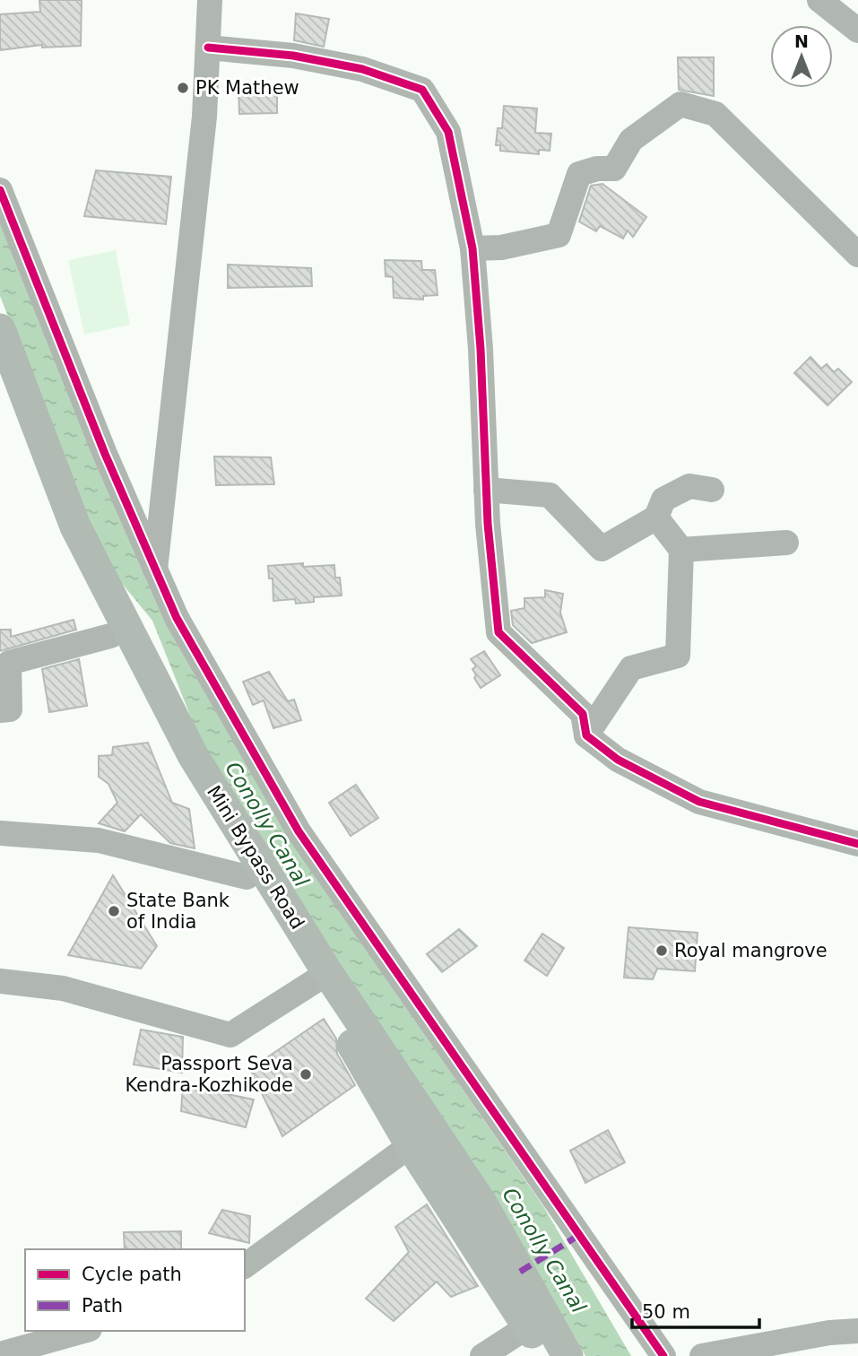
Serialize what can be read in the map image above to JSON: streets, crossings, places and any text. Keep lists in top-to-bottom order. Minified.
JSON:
{"streets":{"main road":["Mini Bypass Road"]},"water":["Conolly Canal"],"places":["PK Mathew","State Bank of India","Royal mangrove","Passport Seva Kendra-Kozhikode"],"legend":["Cycle path","Path"],"scale_bar":"50 m","north":"top"}
